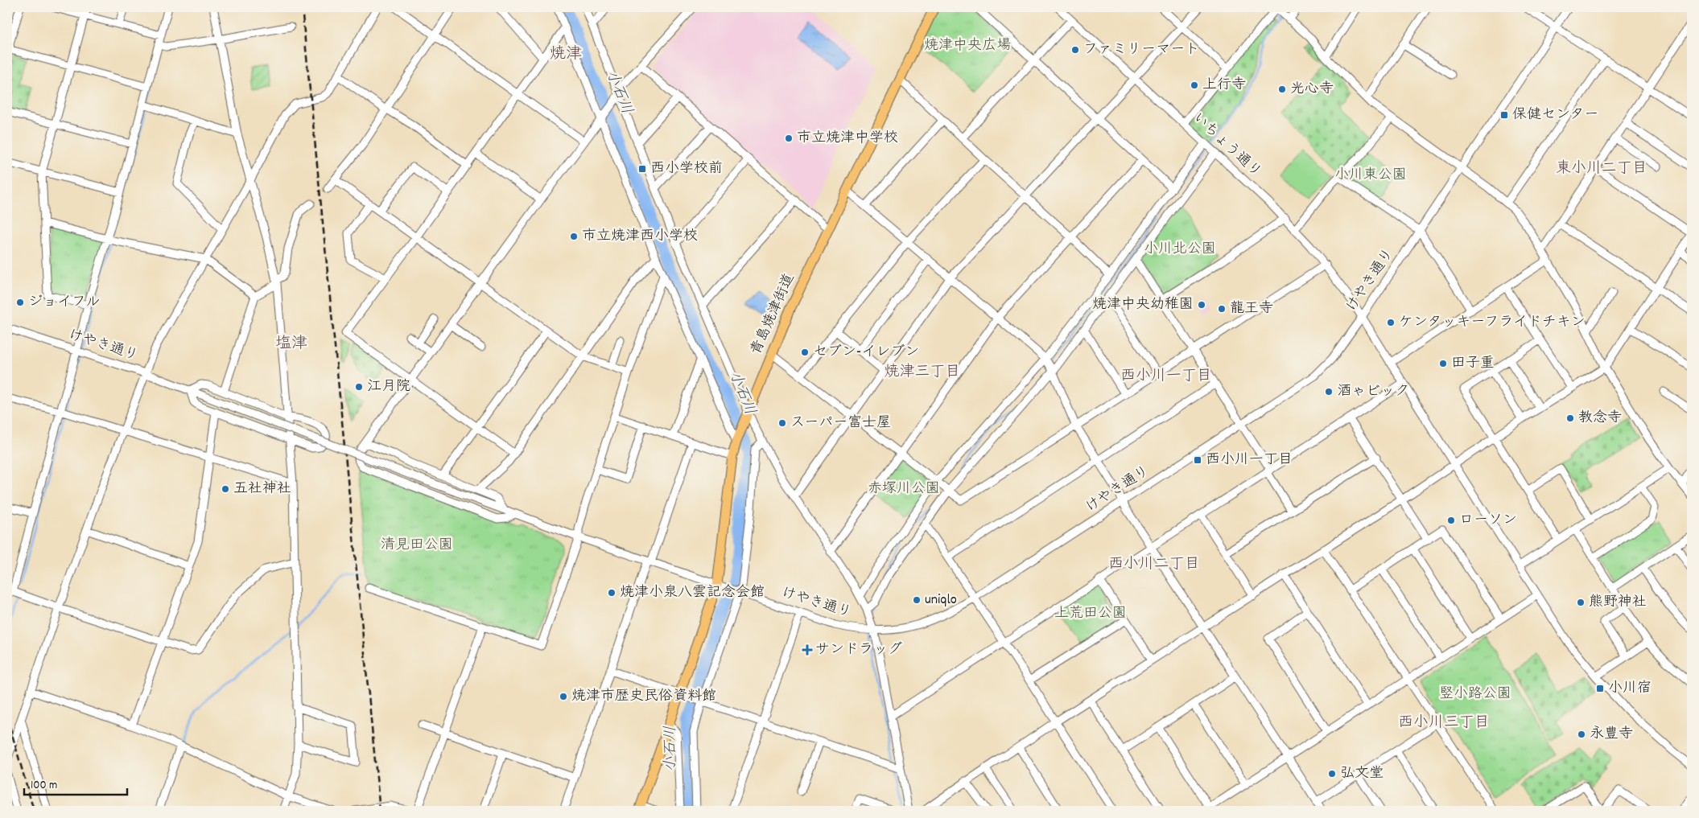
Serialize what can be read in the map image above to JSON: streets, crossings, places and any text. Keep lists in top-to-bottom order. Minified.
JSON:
{"streets":{"main road":["青島焼津街道"],"street":["いちょう通り","けやき通り"]},"crossings":[["いちょう通り","けやき通り"],["けやき通り","青島焼津街道"]],"districts":["焼津","東小川二丁目","塩津","焼津三丁目","西小川一丁目","西小川二丁目","西小川三丁目"],"water":["小石川"],"parks":["焼津中央広場","小川東公園","小川北公園","赤塚川公園","清見田公園","上荒田公園","竪小路公園"],"places":{"other":["ファミリーマート","上行寺","光心寺","市立焼津中学校","市立焼津西小学校","ジョイフル","焼津中央幼稚園","龍王寺","ケンタッキーフライドチキン","セブン-イレブン","田子重","江月院","酒ゃビック","教念寺","スーパー富士屋","五社神社","ローソン","焼津小泉八雲記念会館","uniqlo","熊野神社","焼津市歴史民俗資料館","永豊寺","弘文堂"],"transit":["保健センター","西小学校前","西小川一丁目","小川宿"],"health":["サンドラッグ"]},"scale_bar":"100 m"}
